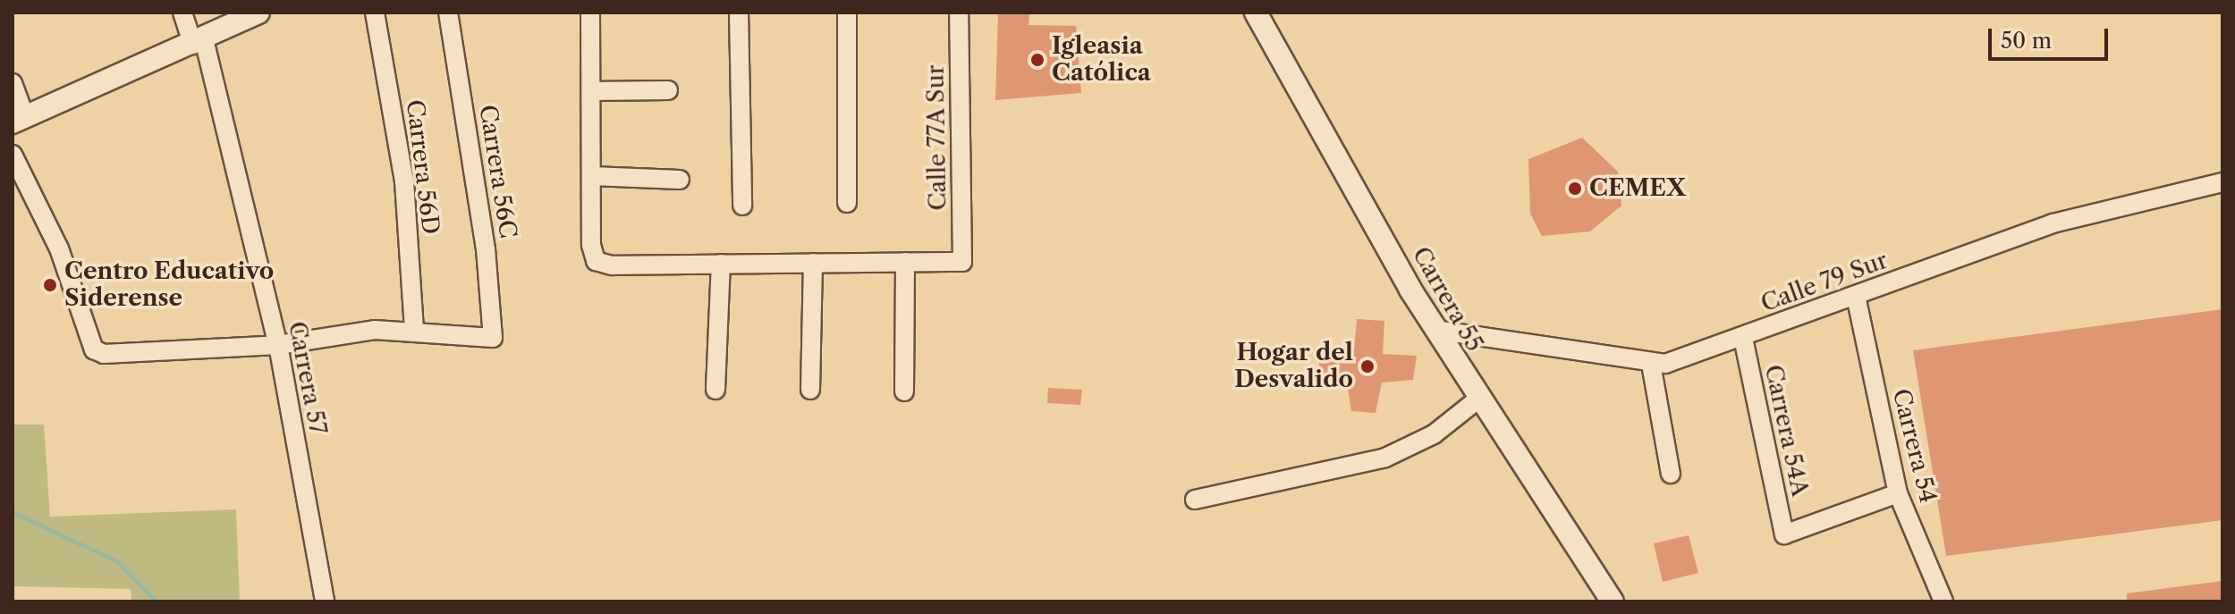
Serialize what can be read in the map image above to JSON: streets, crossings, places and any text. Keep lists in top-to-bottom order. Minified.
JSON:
{"streets":{"street":["Calle 77A Sur","Carrera 56D","Carrera 56C","Calle 79 Sur","Carrera 55","Carrera 57","Carrera 54A","Carrera 54"]},"crossings":[["Carrera 56D","Carrera 56C"],["Calle 79 Sur","Carrera 55"],["Calle 79 Sur","Carrera 54A"],["Calle 79 Sur","Carrera 54"],["Carrera 54A","Carrera 54"]],"places":["Igleasia Católica","CEMEX","Centro Educativo Siderense","Hogar del Desvalido"],"scale_bar":"50 m"}
